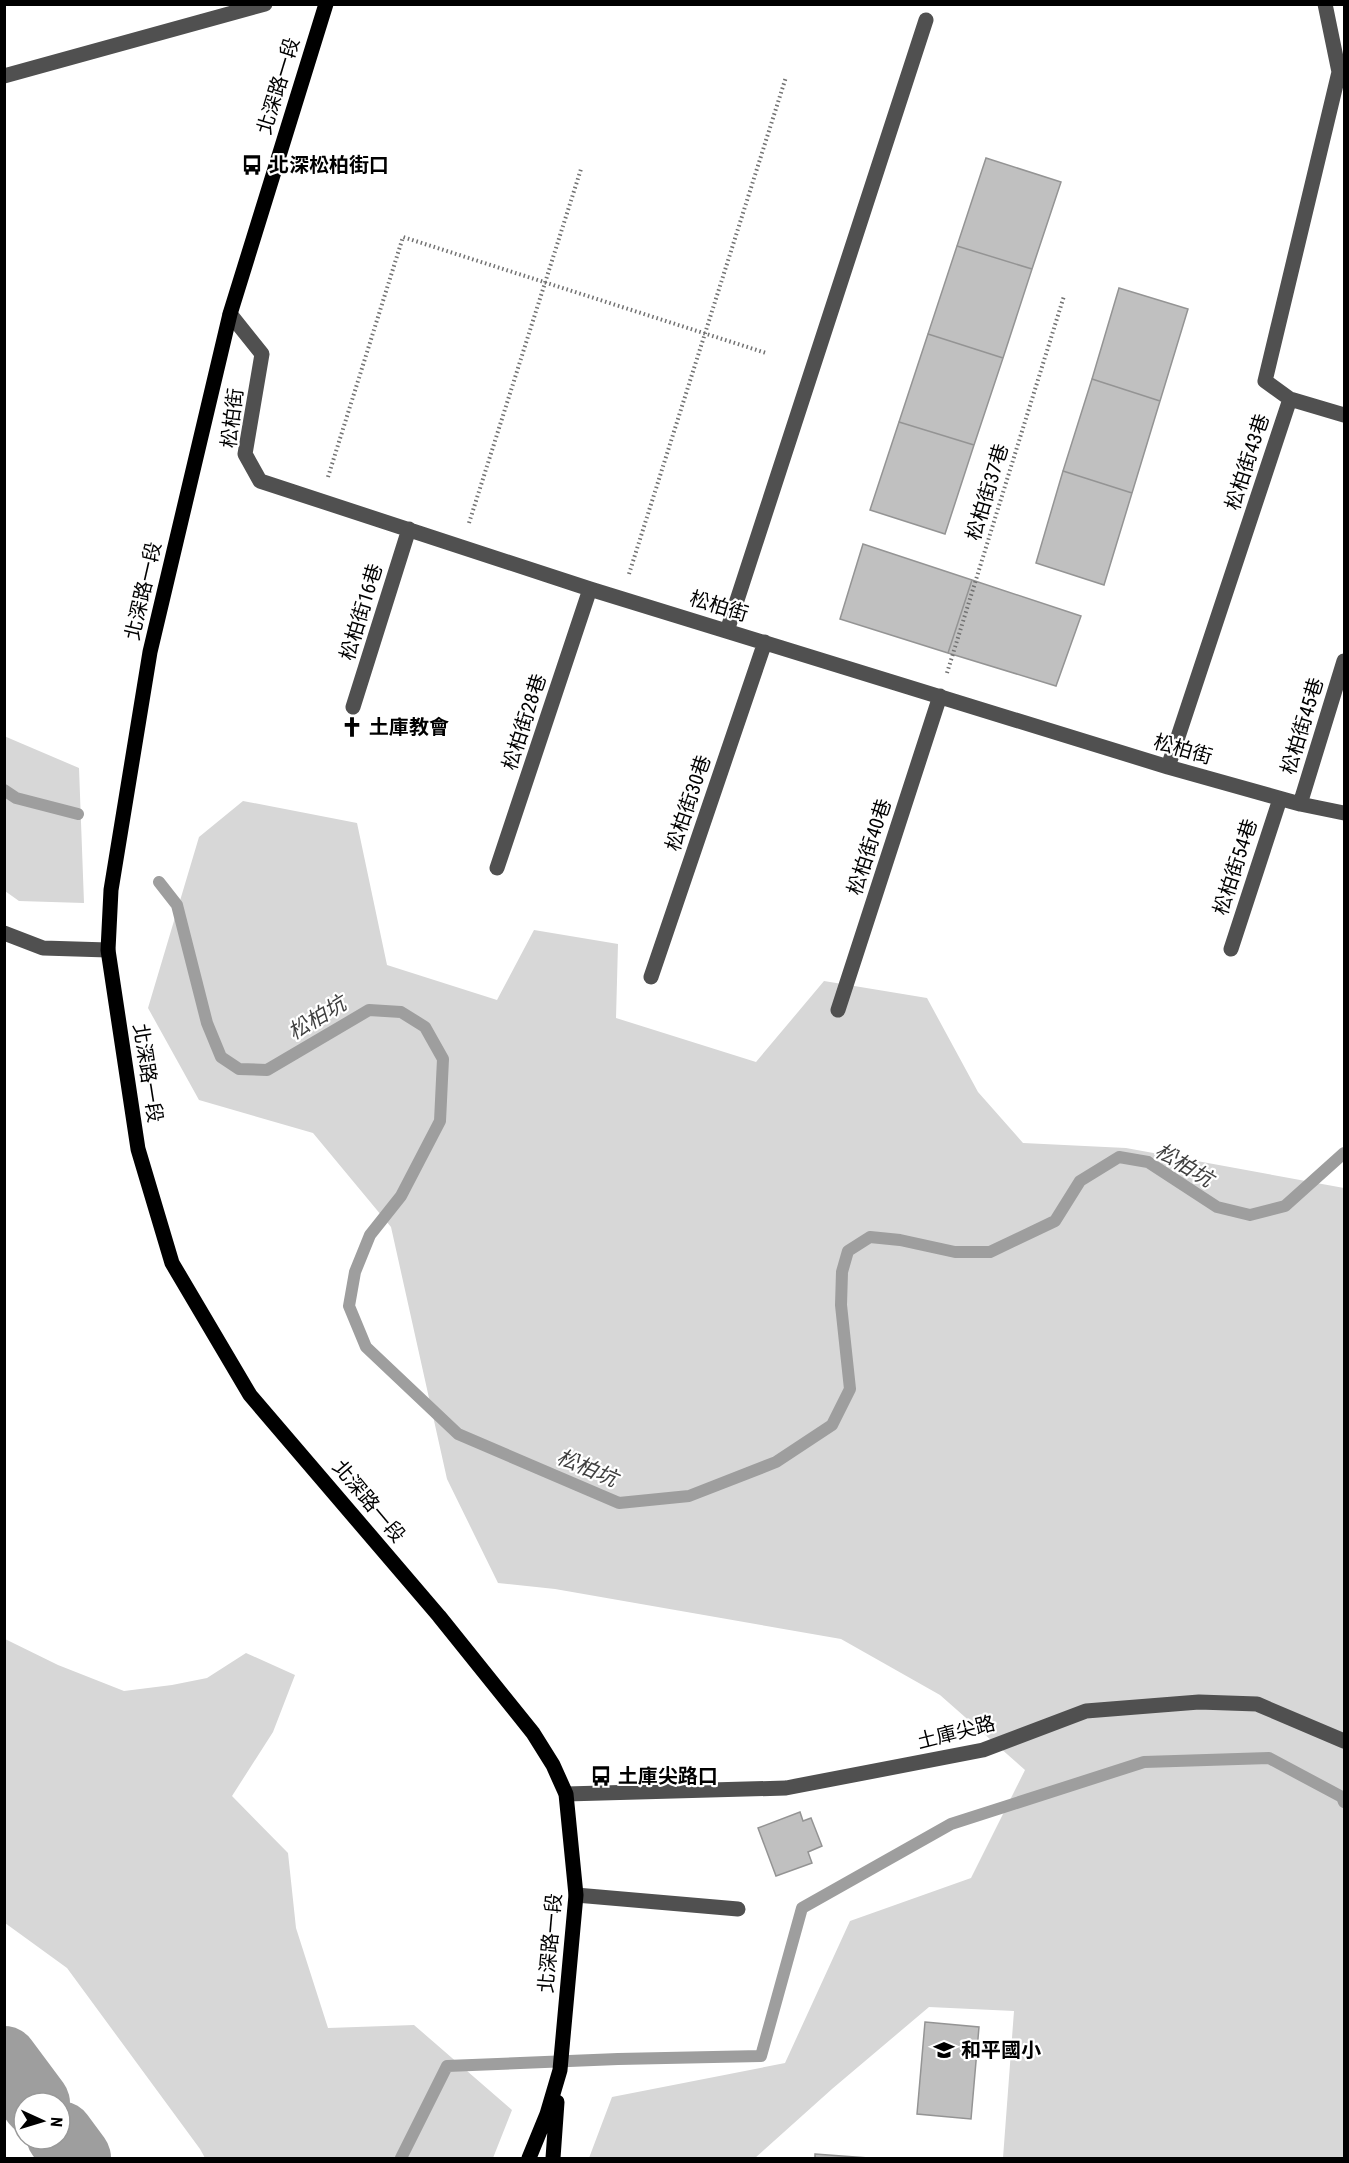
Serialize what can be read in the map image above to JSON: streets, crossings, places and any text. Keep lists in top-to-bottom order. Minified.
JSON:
{"streets":{"main road":["北深路一段"],"street":["松柏街","松柏街43巷","松柏街16巷","松柏街28巷","松柏街45巷","松柏街30巷","松柏街40巷","松柏街54巷","土庫尖路"],"path":["松柏街37巷"]},"crossings":[["北深路一段","松柏街"],["北深路一段","土庫尖路"],["松柏街","松柏街43巷"],["松柏街","松柏街37巷"],["松柏街","松柏街16巷"],["松柏街","松柏街28巷"],["松柏街","松柏街45巷"],["松柏街","松柏街30巷"],["松柏街","松柏街40巷"],["松柏街","松柏街54巷"],["松柏街37巷","松柏街40巷"]],"water":["松柏坑"],"places":{"bus stop":["北深松柏街口","土庫尖路口"],"church":["土庫教會"],"school or university":["和平國小"]},"north":"right"}
